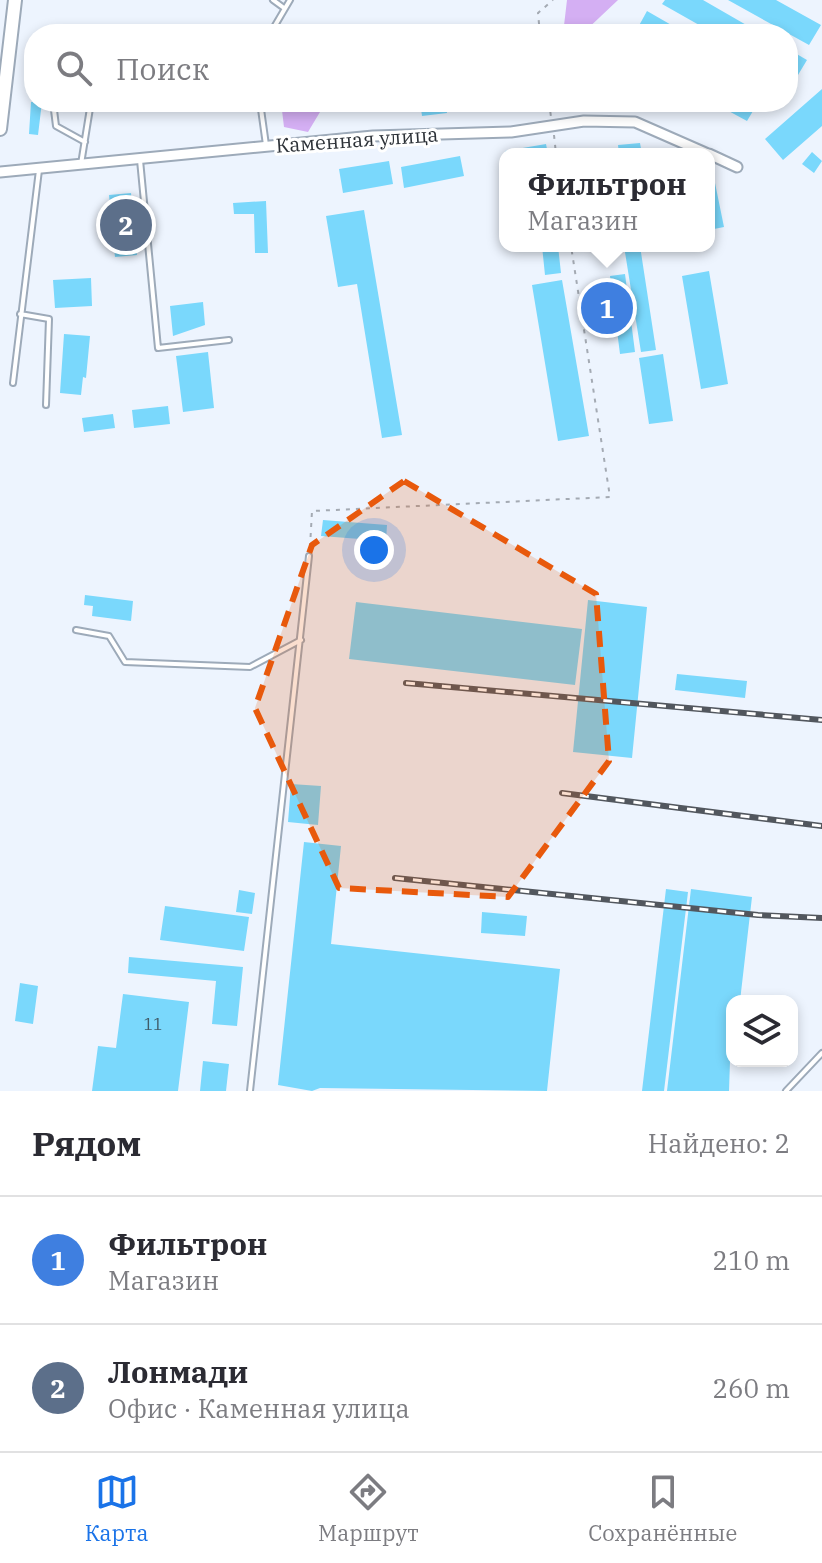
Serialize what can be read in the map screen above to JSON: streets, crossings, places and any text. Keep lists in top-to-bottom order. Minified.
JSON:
{"streets":{"street":["Каменная улица"]},"house_numbers":["11"],"page":{"search":"Поиск","popup":["Фильтрон","Магазин"],"pins":["2","1"],"heading":["Рядом","Найдено: 2"],"list":[{"mark":"1","name":"Фильтрон","note":"Магазин","value":"210 m"},{"mark":"2","name":"Лонмади","note":"Офис · Каменная улица","value":"260 m"}],"nav":["Карта","Маршрут","Сохранённые"]}}
